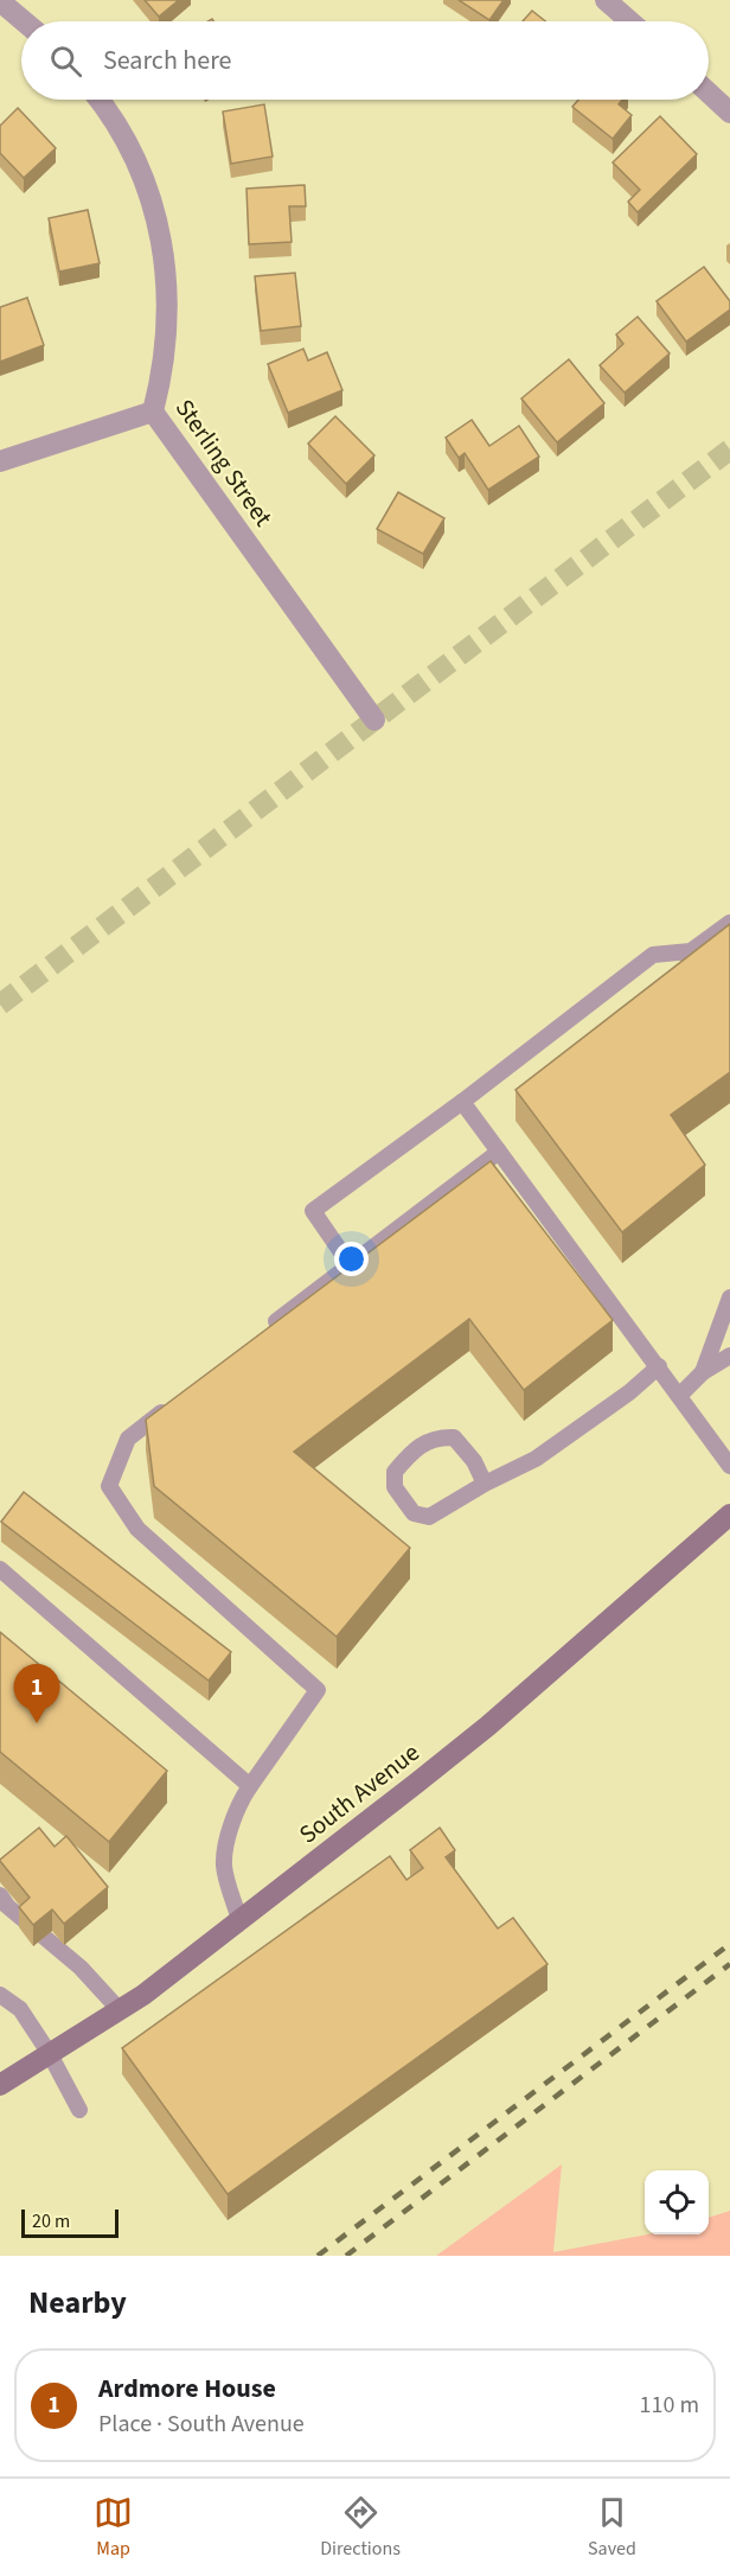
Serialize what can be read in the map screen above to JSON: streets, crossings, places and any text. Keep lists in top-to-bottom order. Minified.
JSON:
{"streets":{"main road":["South Avenue"],"street":["Sterling Street"]},"scale_bar":"20 m","page":{"search":"Search here","pins":"1","scale":"20 m","heading":"Nearby","list":[{"mark":"1","name":"Ardmore House","note":"Place · South Avenue","value":"110 m"}],"nav":["Map","Directions","Saved"]}}
